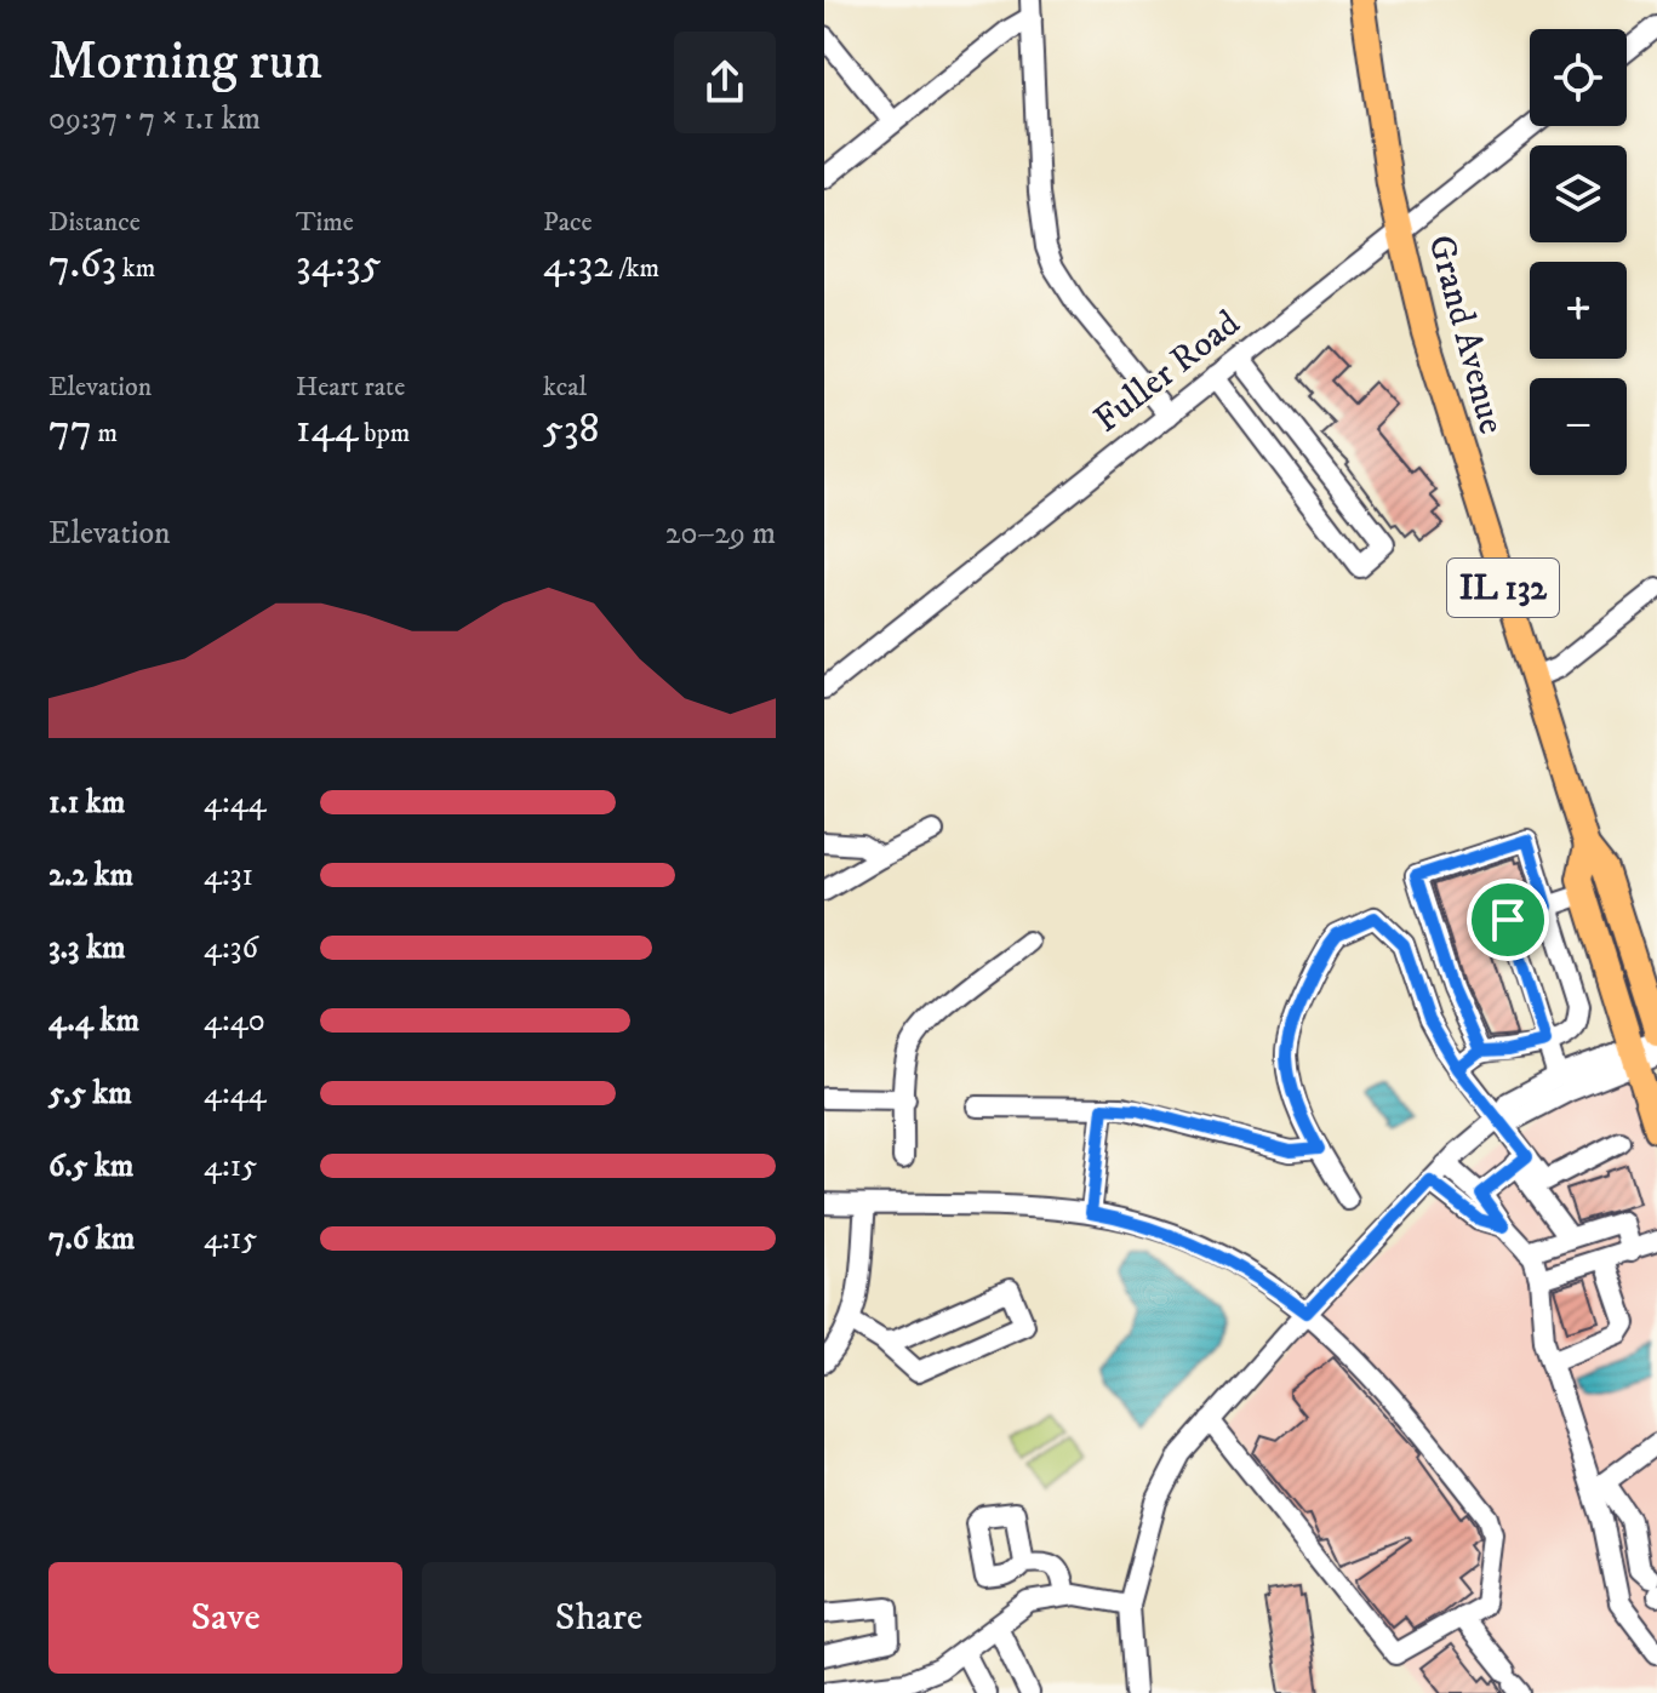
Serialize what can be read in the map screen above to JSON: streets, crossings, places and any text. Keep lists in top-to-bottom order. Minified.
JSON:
{"streets":{"main road":["Grand Avenue","IL 132"],"street":["Fuller Road"]},"crossings":[["Grand Avenue","Fuller Road"]],"page":{"heading":["Morning run","09:37 · 7 × 1.1 km"],"map_buttons":["+","−"],"stats":[["Distance","7.63 km"],["Time","34:35"],["Pace","4:32 /km"],["Elevation","77 m"],["Heart rate","144 bpm"],["kcal","538"]],"chart":["Elevation","20–29 m"],"list":[{"name":"1.1 km","note":"4:44"},{"name":"2.2 km","note":"4:31"},{"name":"3.3 km","note":"4:36"},{"name":"4.4 km","note":"4:40"},{"name":"5.5 km","note":"4:44"},{"name":"6.5 km","note":"4:15"},{"name":"7.6 km","note":"4:15"}],"buttons":["Save","Share"]}}
